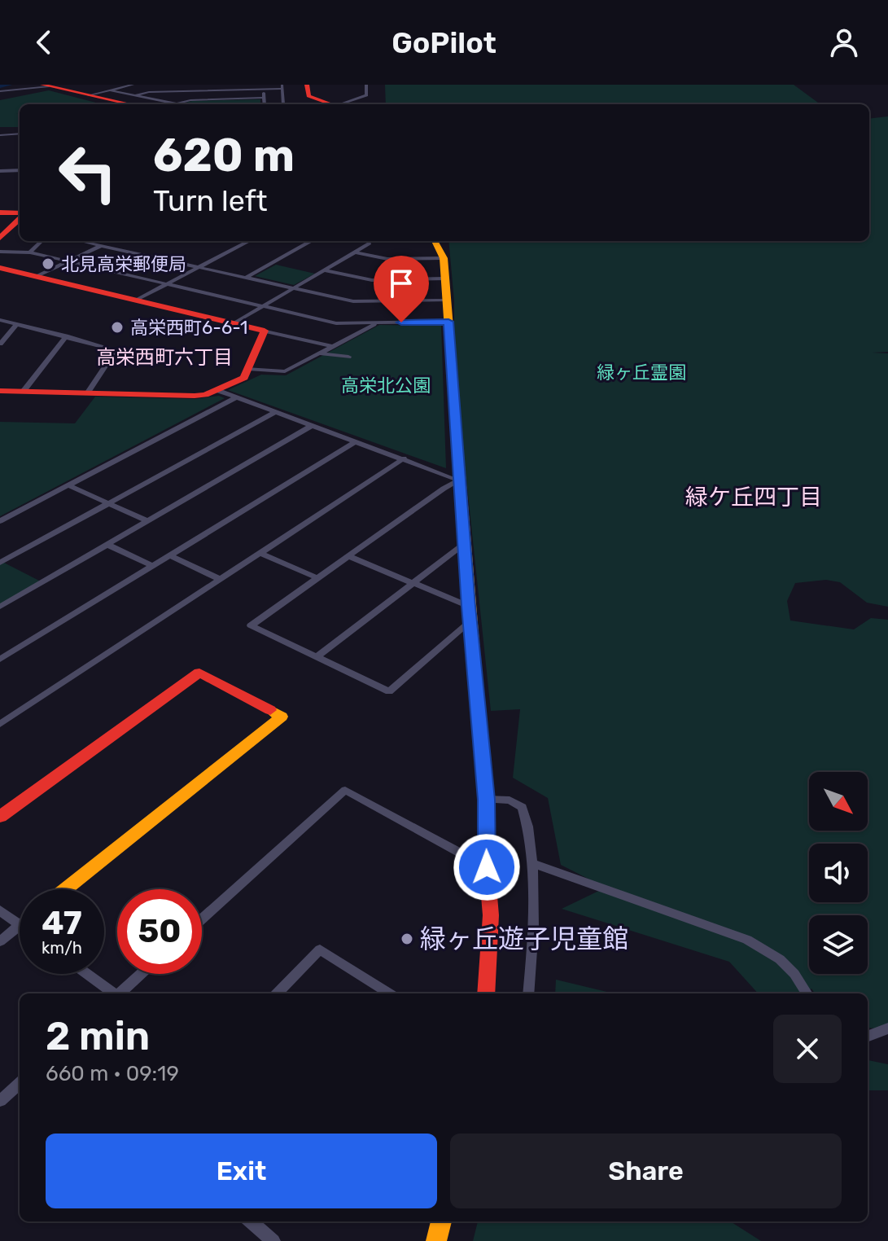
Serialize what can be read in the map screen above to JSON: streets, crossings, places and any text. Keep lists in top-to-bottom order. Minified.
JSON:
{"districts":["高栄西町六丁目","緑ケ丘四丁目"],"parks":["緑ヶ丘霊園","高栄北公園"],"places":["北見高栄郵便局","高栄西町6-6-1","緑ヶ丘遊子児童館"],"north":"bottom right","page":{"header":"GoPilot","turn":["620 m","Turn left"],"speed":"47 km/h","limit":"50","heading":["2 min","660 m · 09:19"],"buttons":["Exit","Share"]}}
